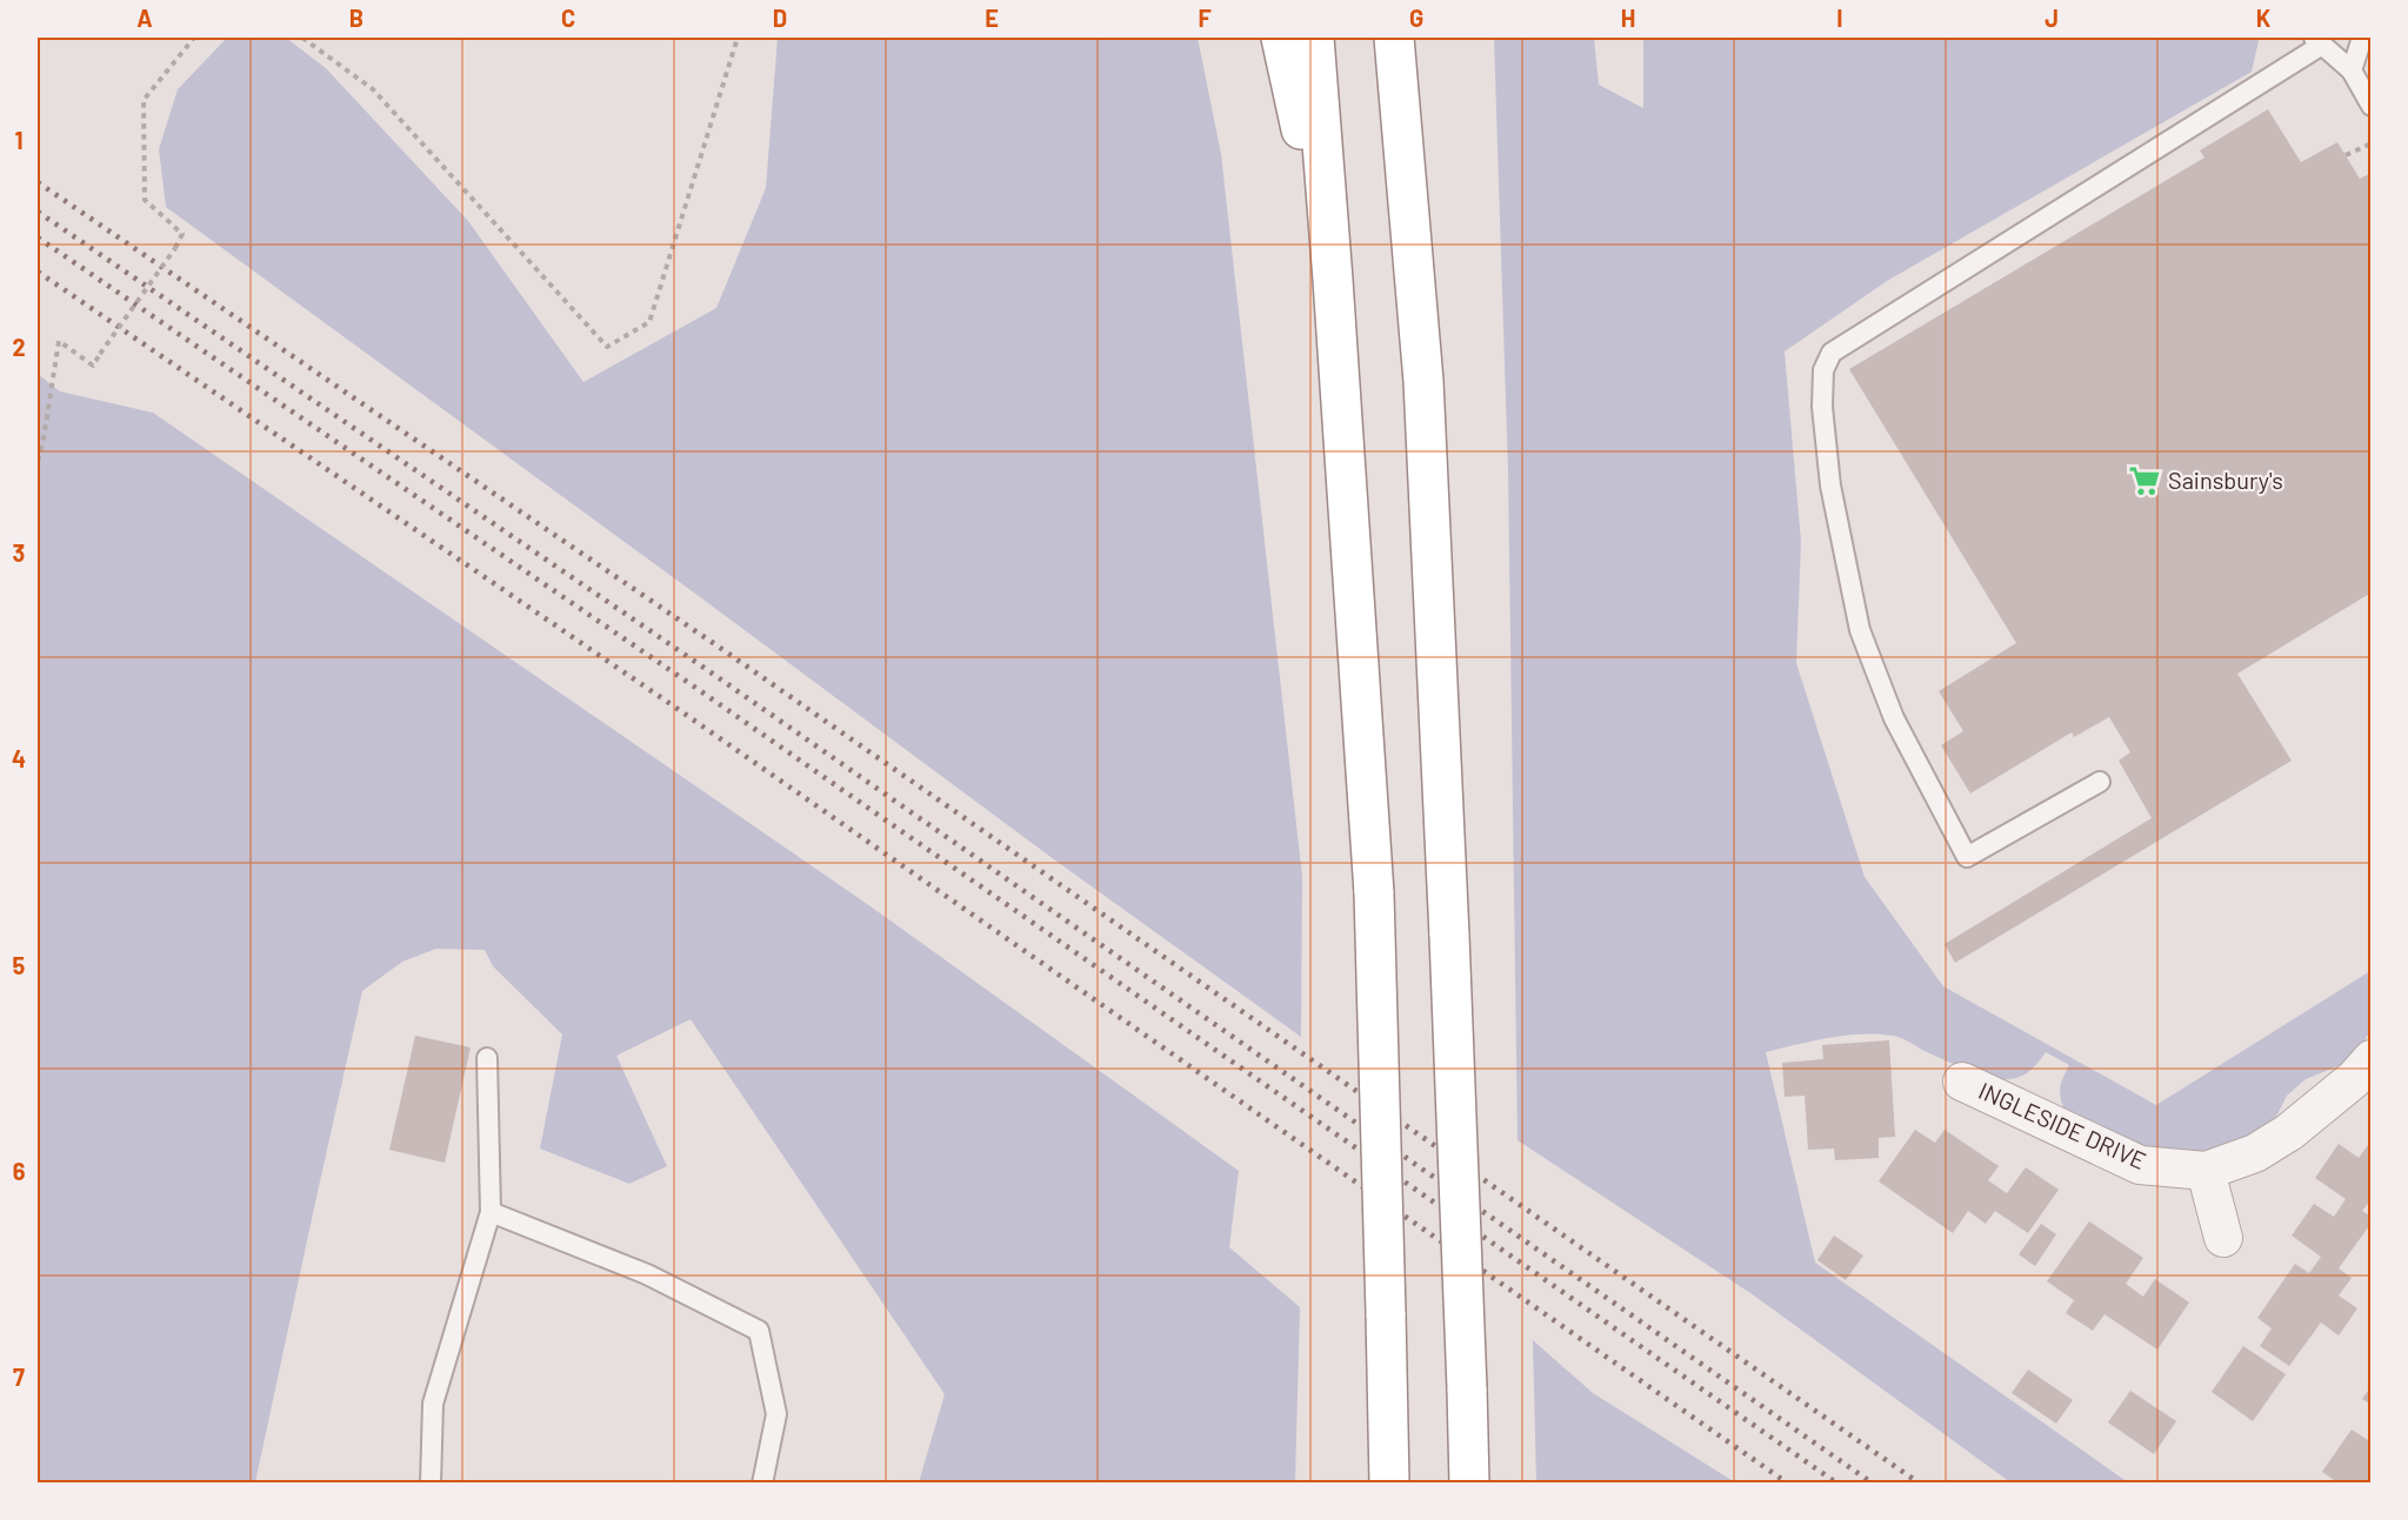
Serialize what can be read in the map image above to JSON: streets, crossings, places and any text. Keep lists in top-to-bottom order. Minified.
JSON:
{"streets":{"street":["INGLESIDE DRIVE"]},"places":{"supermarket":["Sainsbury's"]},"grid":{"columns":["A","B","C","D","E","F","G","H","I","J","K"],"rows":["1","2","3","4","5","6","7"]}}
